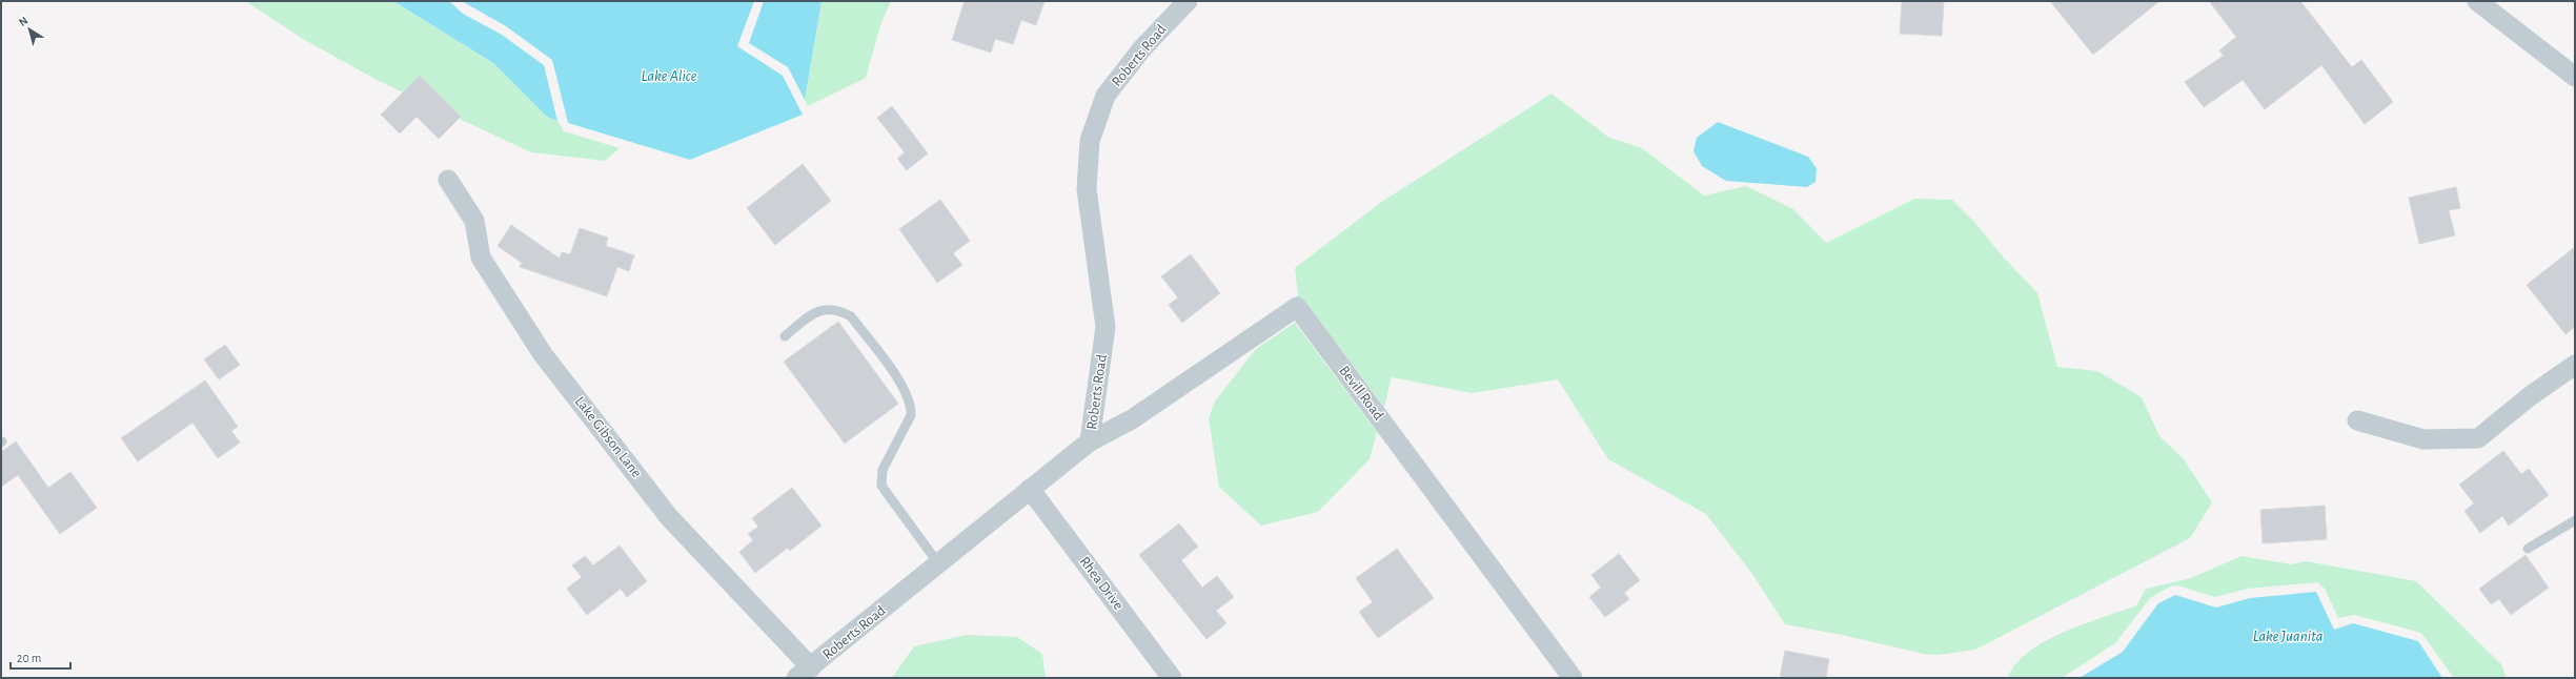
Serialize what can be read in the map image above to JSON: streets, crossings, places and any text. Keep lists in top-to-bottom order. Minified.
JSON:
{"streets":{"street":["Roberts Road","Bevill Road","Lake Gibson Lane","Rhea Drive"]},"crossings":[["Roberts Road","Bevill Road"],["Roberts Road","Lake Gibson Lane"],["Roberts Road","Rhea Drive"]],"water":["Lake Alice","Lake Juanita"],"scale_bar":"20 m","north":"top left"}
